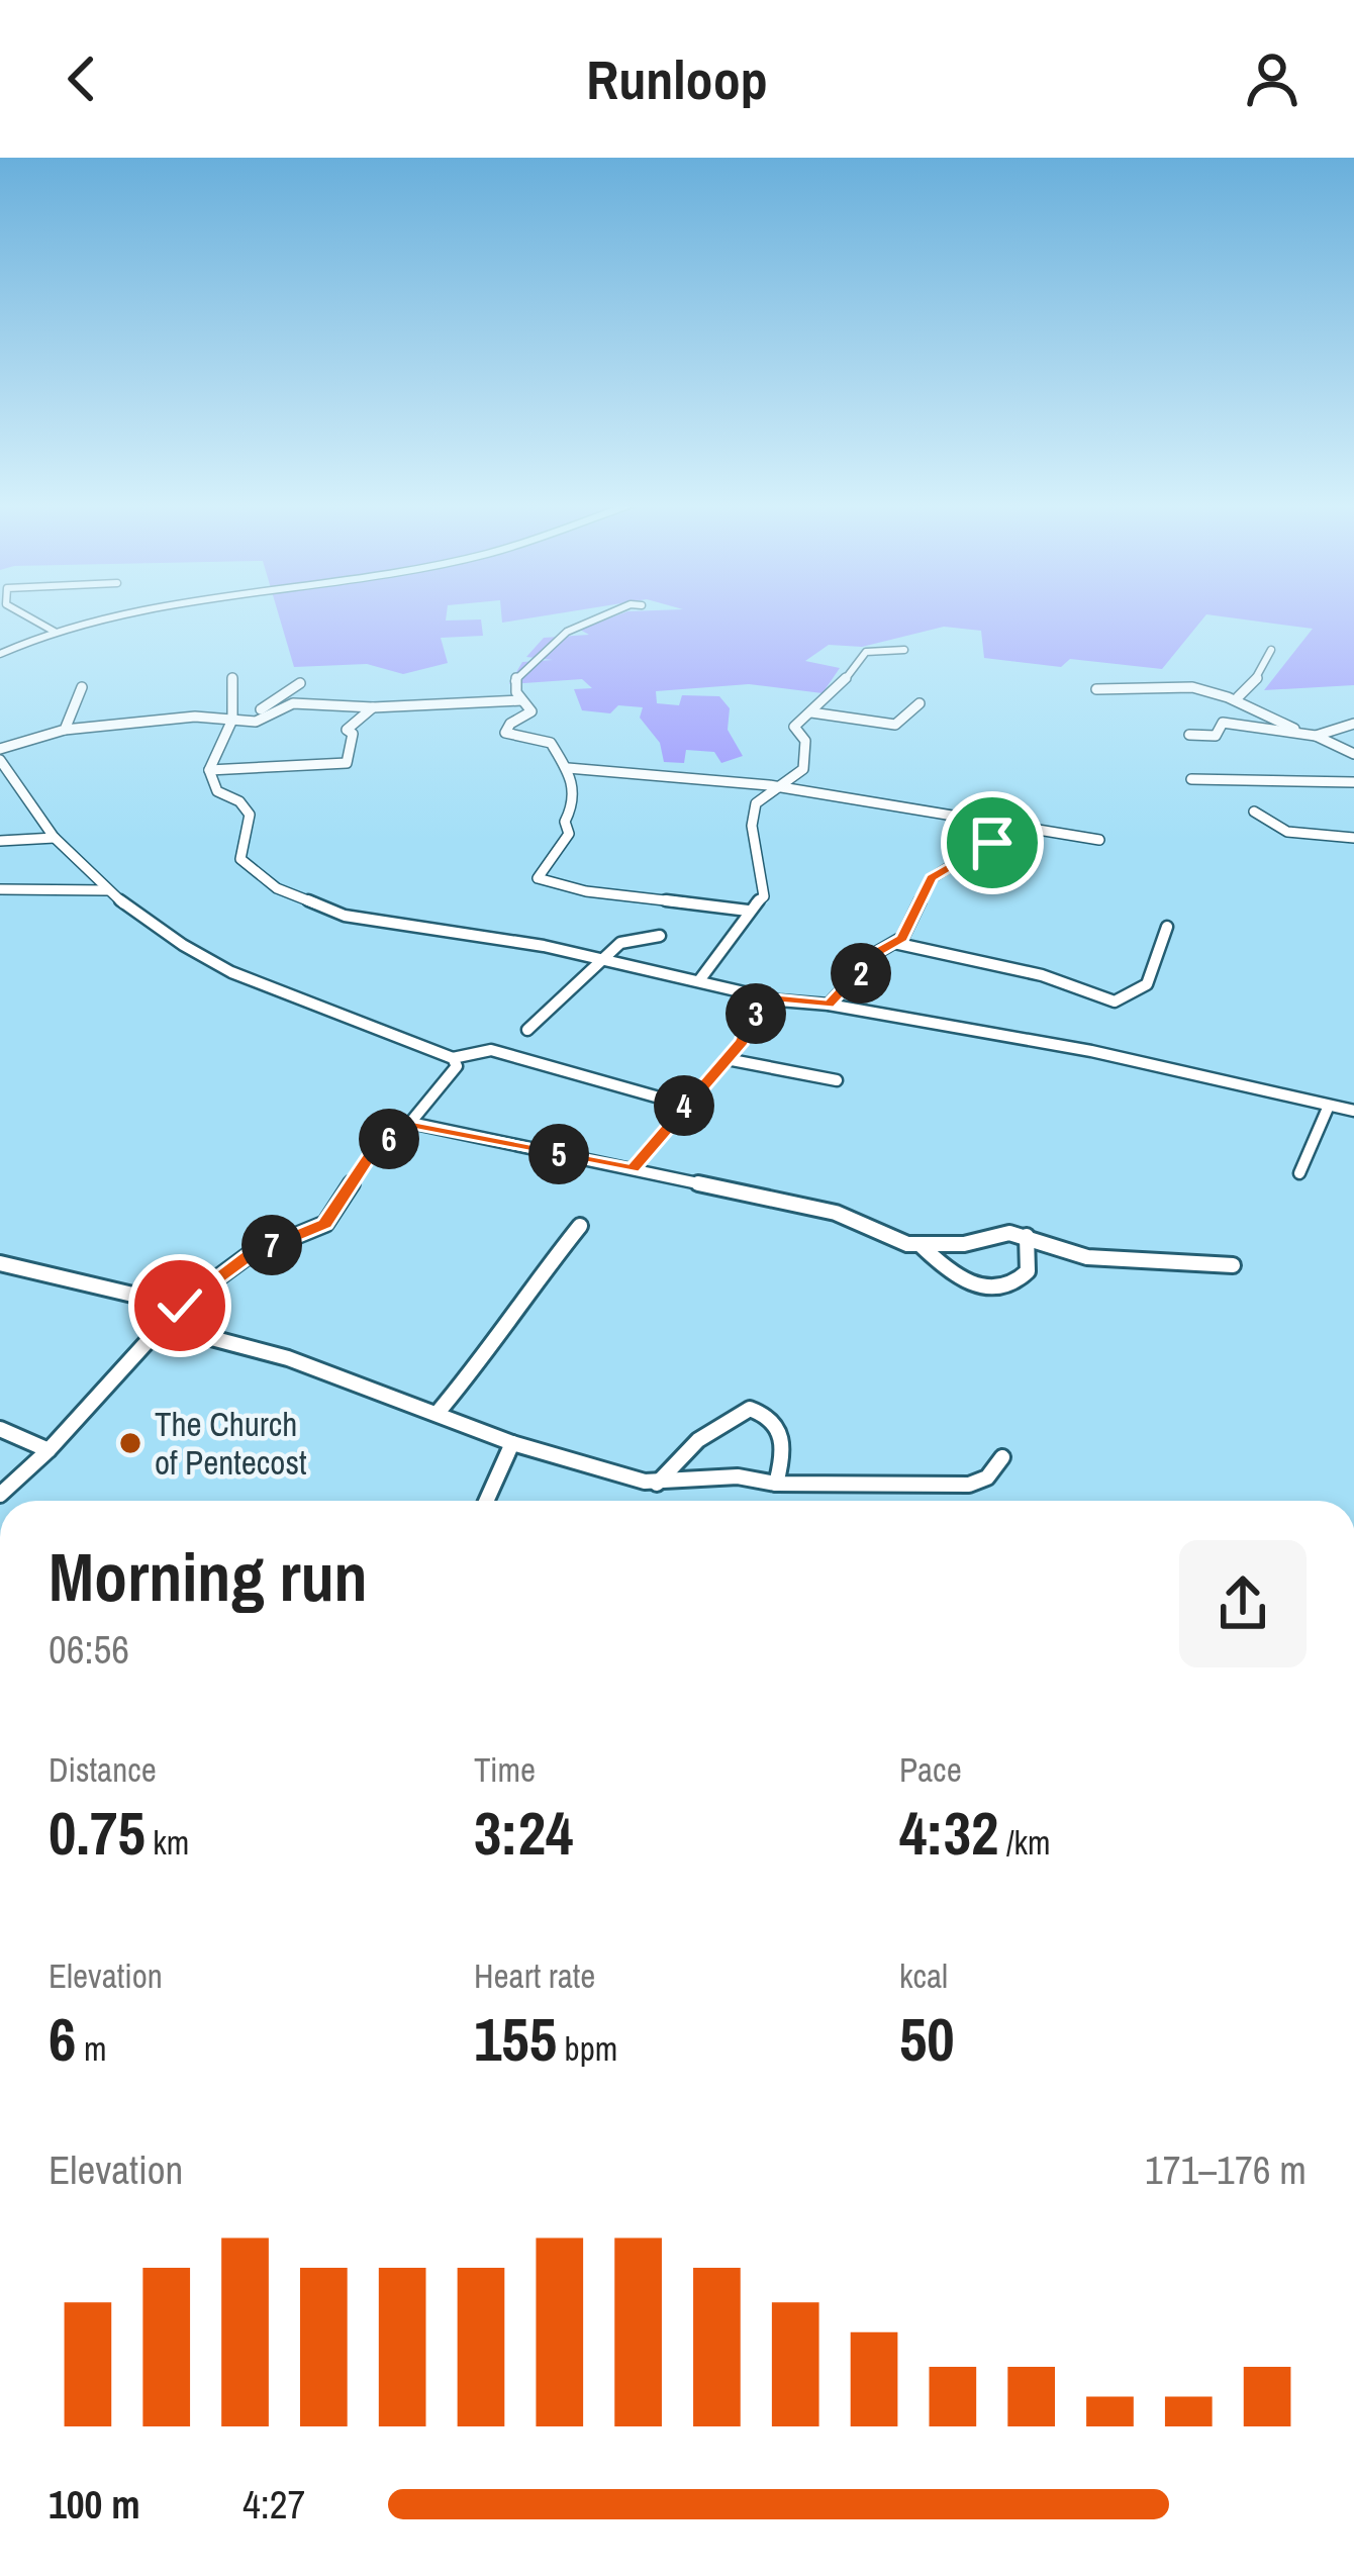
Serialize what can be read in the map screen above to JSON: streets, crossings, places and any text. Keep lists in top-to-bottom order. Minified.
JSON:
{"places":["The Church of Pentecost"],"page":{"header":"Runloop","pins":["2","3","4","6","5","7"],"heading":["Morning run","06:56"],"stats":[["Distance","0.75 km"],["Time","3:24"],["Pace","4:32 /km"],["Elevation","6 m"],["Heart rate","155 bpm"],["kcal","50"]],"chart":["Elevation","171–176 m"],"list":[{"name":"100 m","note":"4:27"}]}}
